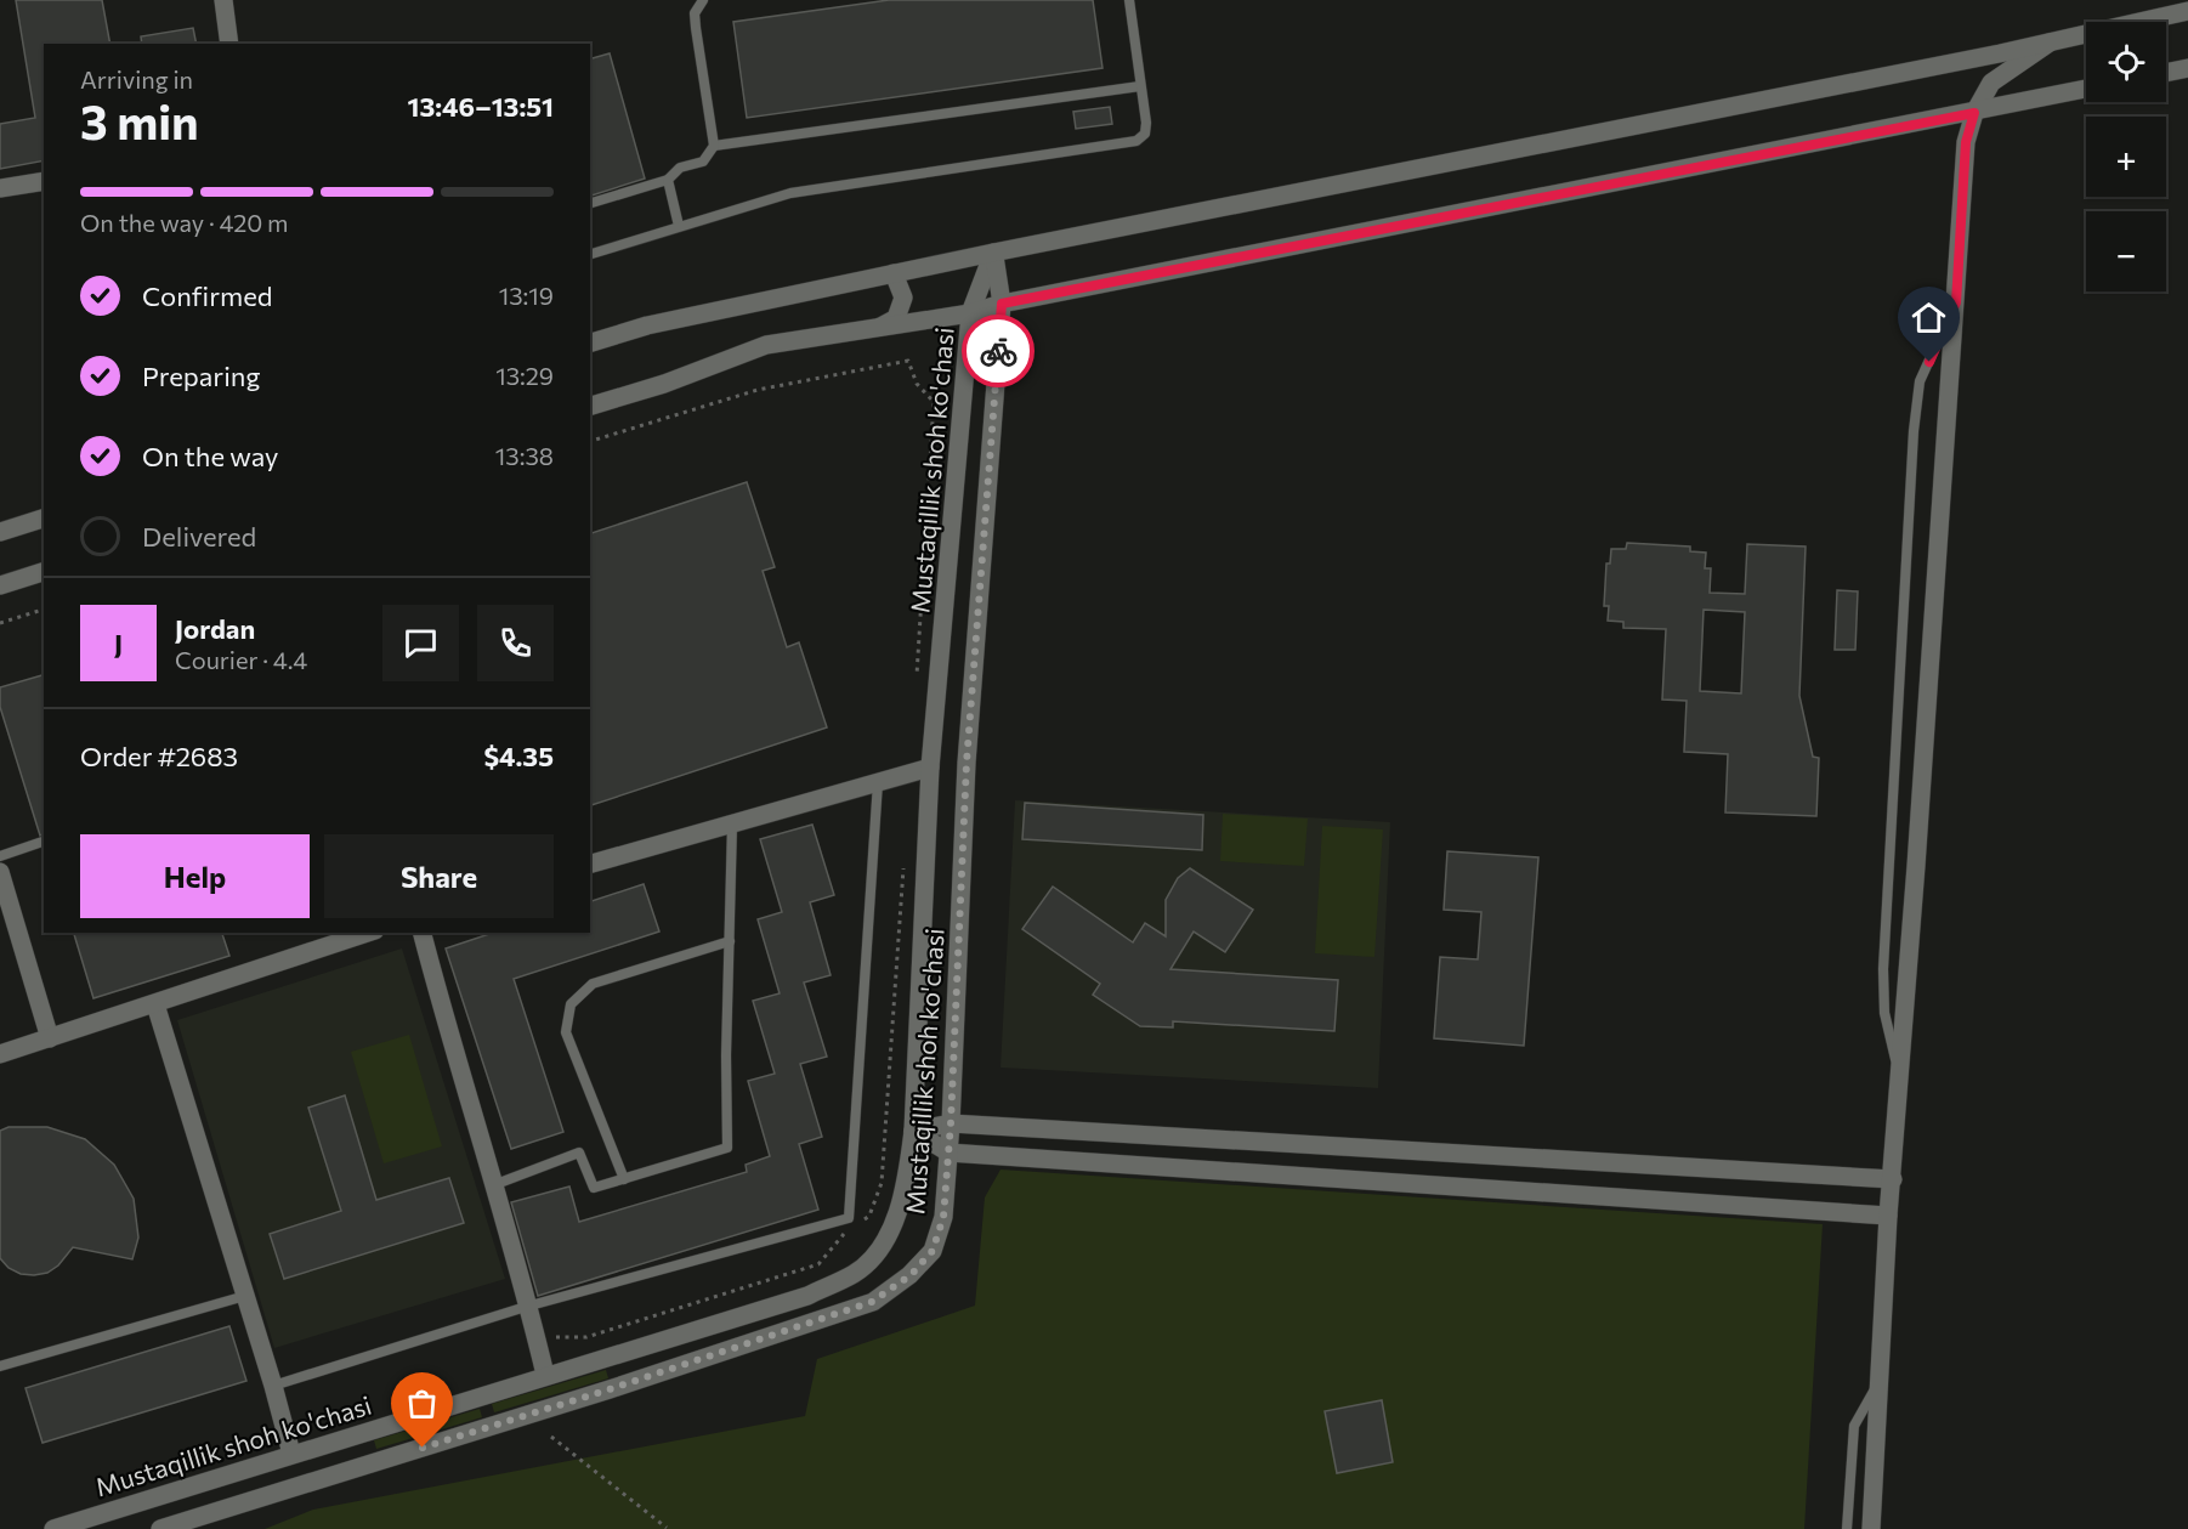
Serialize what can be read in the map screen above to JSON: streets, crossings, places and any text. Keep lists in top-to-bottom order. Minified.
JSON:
{"streets":{"street":["Mustaqillik shoh ko'chasi"]},"page":{"map_buttons":["+","−"],"heading":["3 min","Arriving in","13:46–13:51"],"panel":["Jordan","Courier · 4.4","Order #2683","$4.35"],"bar":"On the way · 420 m","list":[["Confirmed","13:19"],["Preparing","13:29"],["On the way","13:38"],"Delivered"],"round":"J","buttons":["Help","Share"]}}
